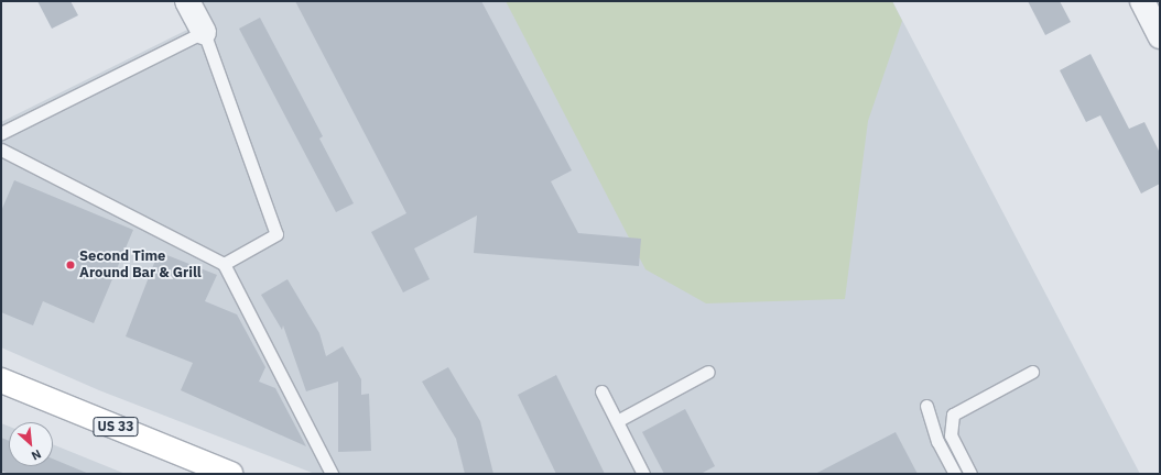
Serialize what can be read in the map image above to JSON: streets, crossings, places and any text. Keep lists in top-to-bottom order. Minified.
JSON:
{"streets":{"highway":["US 33"]},"places":["Second Time Around Bar & Grill"],"north":"bottom right"}
